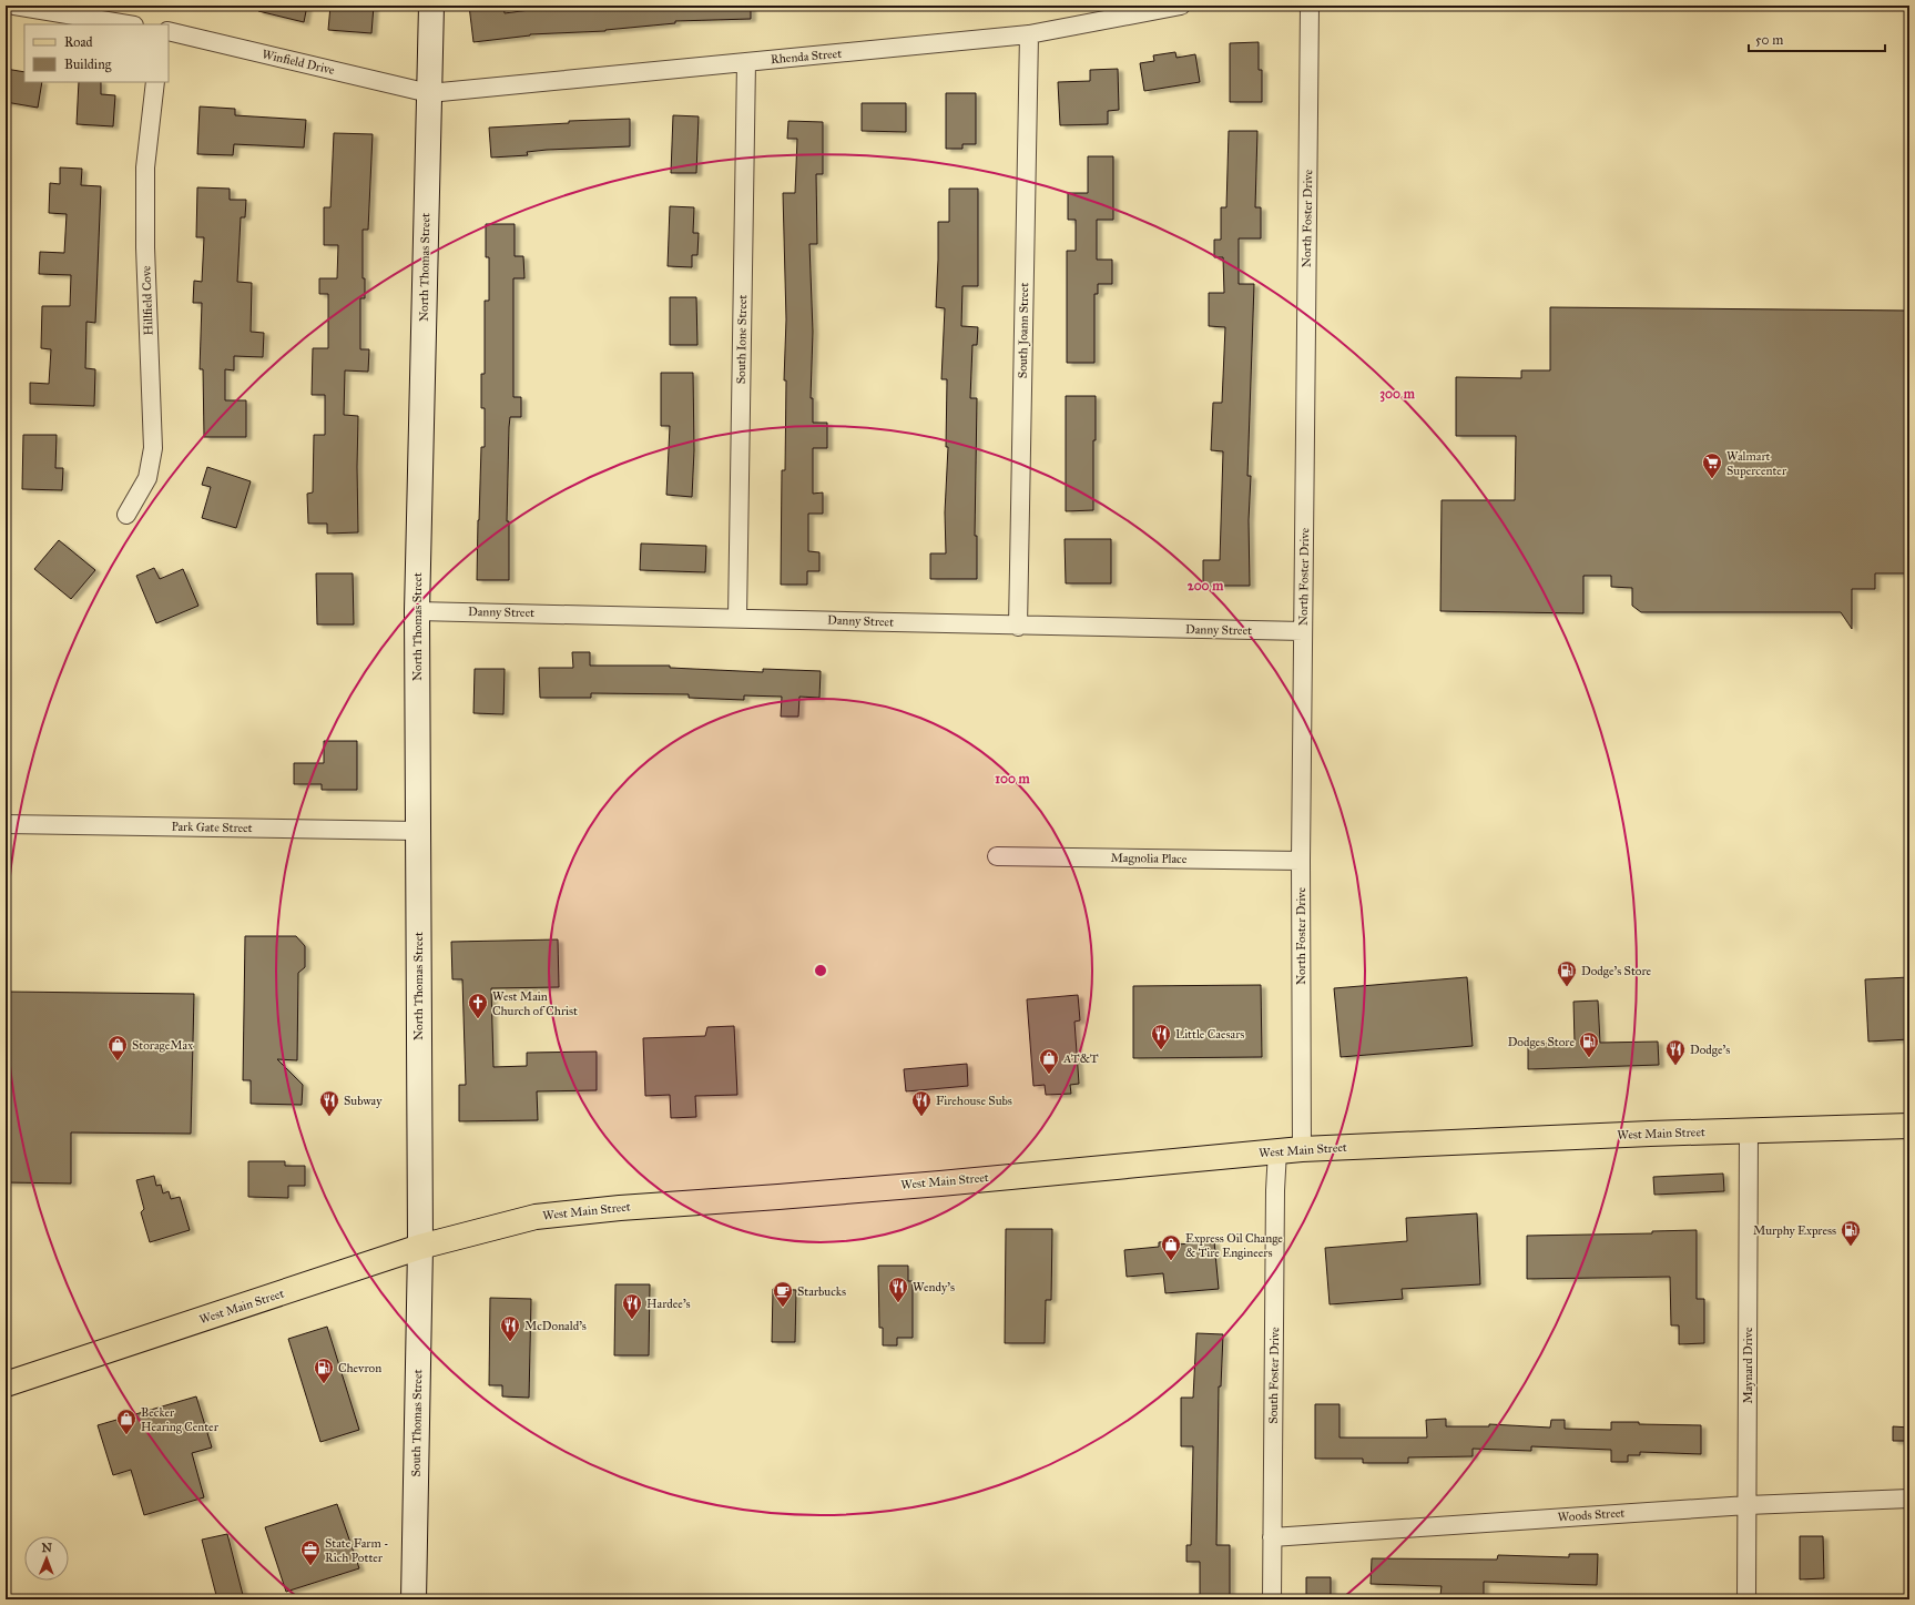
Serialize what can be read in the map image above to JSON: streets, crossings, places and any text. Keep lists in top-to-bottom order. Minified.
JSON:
{"streets":{"main road":["West Main Street"],"street":["Rhenda Street","Winfield Drive","North Foster Drive","North Thomas Street","Hillfield Cove","South Joann Street","South Ione Street","Danny Street","Park Gate Street","Magnolia Place","Maynard Drive","South Foster Drive","South Thomas Street","Woods Street"]},"crossings":[["Rhenda Street","Winfield Drive"],["Rhenda Street","North Thomas Street"],["Rhenda Street","South Joann Street"],["Rhenda Street","South Ione Street"],["Winfield Drive","North Thomas Street"],["North Foster Drive","Danny Street"],["North Foster Drive","Magnolia Place"],["North Foster Drive","West Main Street"],["North Thomas Street","Danny Street"],["North Thomas Street","Park Gate Street"],["North Thomas Street","West Main Street"],["North Thomas Street","South Thomas Street"],["South Joann Street","Danny Street"],["South Ione Street","Danny Street"],["West Main Street","Maynard Drive"],["West Main Street","South Foster Drive"],["West Main Street","South Thomas Street"],["Maynard Drive","Woods Street"],["South Foster Drive","Woods Street"]],"places":{"supermarket":["Walmart Supercenter"],"fuel station":["Dodge's Store","Dodges Store","Murphy Express","Chevron"],"church":["West Main Church of Christ"],"restaurant":["Little Caesars","Dodge's","Subway","Firehouse Subs","Wendy's","Hardee's","McDonald's"],"shop":["StorageMax","AT&T","Express Oil Change & Tire Engineers","Becker Hearing Center"],"cafe":["Starbucks"],"office":["State Farm - Rich Potter"]},"legend":["Road","Building"],"scale_bar":"50 m","north":"top","rings":["300 m","200 m","100 m"]}
